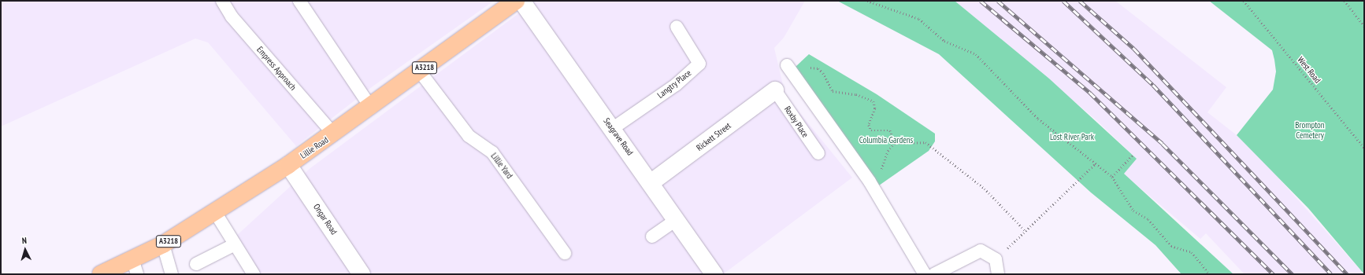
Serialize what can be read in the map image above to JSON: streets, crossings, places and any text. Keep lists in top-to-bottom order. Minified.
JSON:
{"streets":{"main road":["A3218","Lillie Road"],"street":["Seagrave Road","Rickett Street","Ongar Road"],"lane":["Empress Approach","Langtry Place","Roxby Place","Lillie Yard"],"path":["West Road"]},"crossings":[["Empress Approach","Lillie Road"],["Langtry Place","Seagrave Road"],["Roxby Place","Rickett Street"],["Seagrave Road","Rickett Street"],["Seagrave Road","Lillie Road"],["Lillie Road","Lillie Yard"],["Lillie Road","Ongar Road"]],"parks":["Brompton Cemetery","Lost River Park","Columbia Gardens"],"north":"top"}
